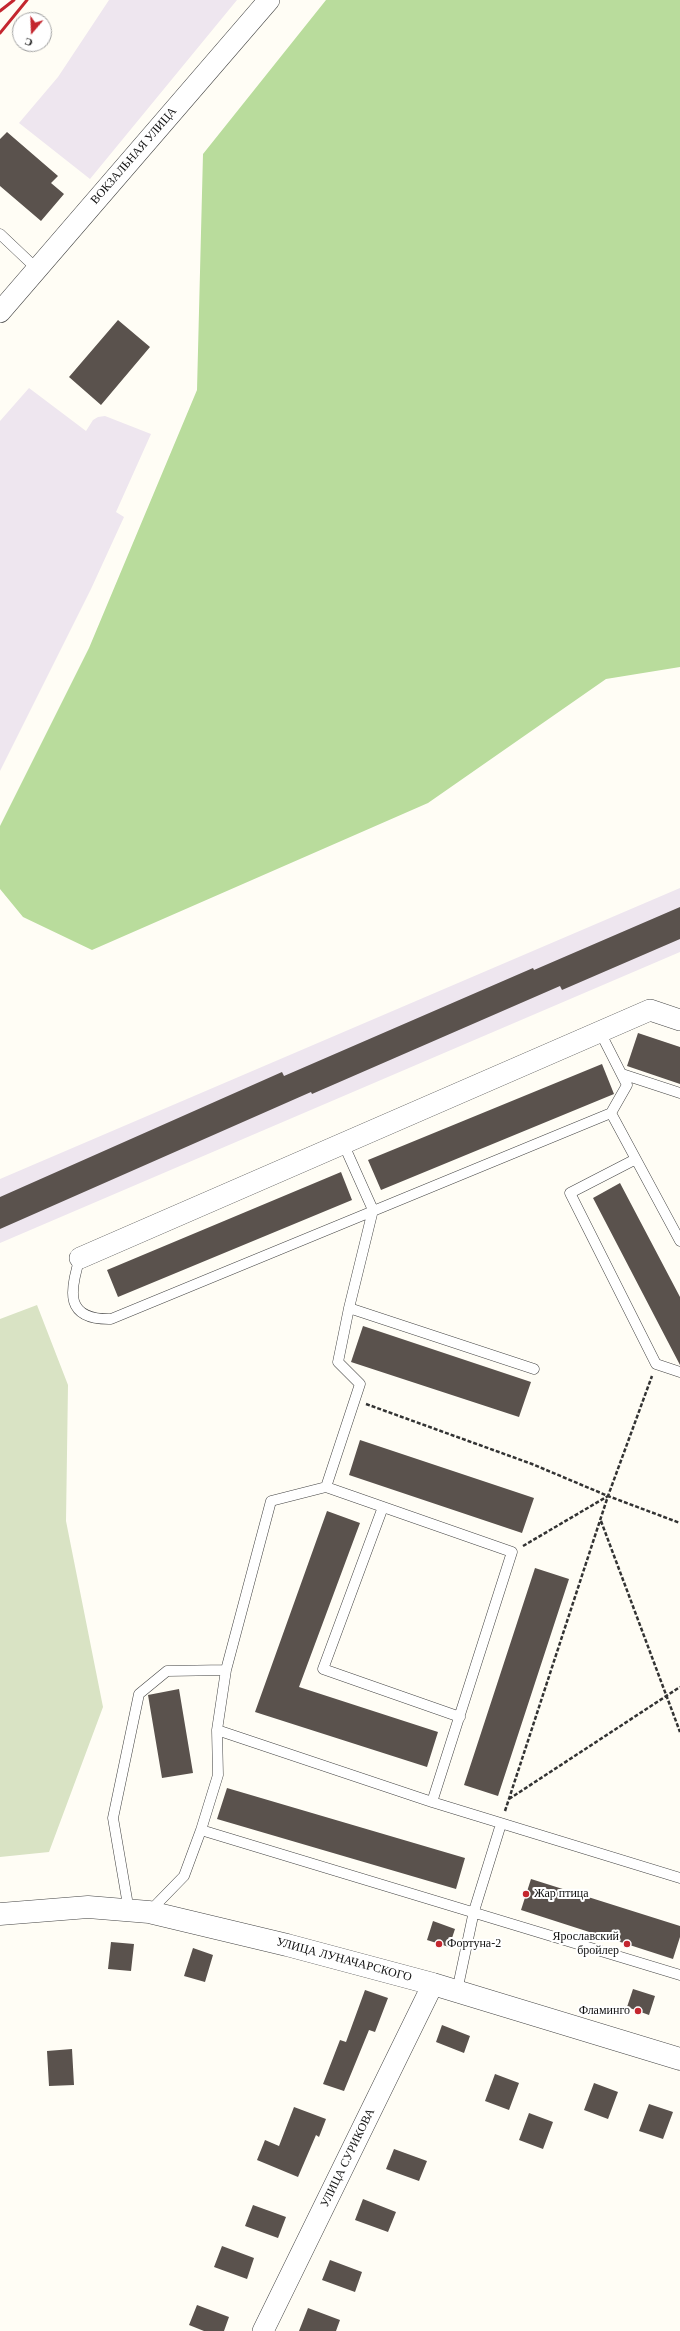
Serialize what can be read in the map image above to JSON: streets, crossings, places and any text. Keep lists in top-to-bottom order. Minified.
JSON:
{"streets":{"street":["ВОКЗАЛЬНАЯ УЛИЦА","УЛИЦА ЛУНАЧАРСКОГО","УЛИЦА СУРИКОВА"]},"crossings":[["УЛИЦА ЛУНАЧАРСКОГО","УЛИЦА СУРИКОВА"]],"places":["Жар птица","Фортуна-2","Ярославский бройлер","Фламинго"],"north":"bottom"}
